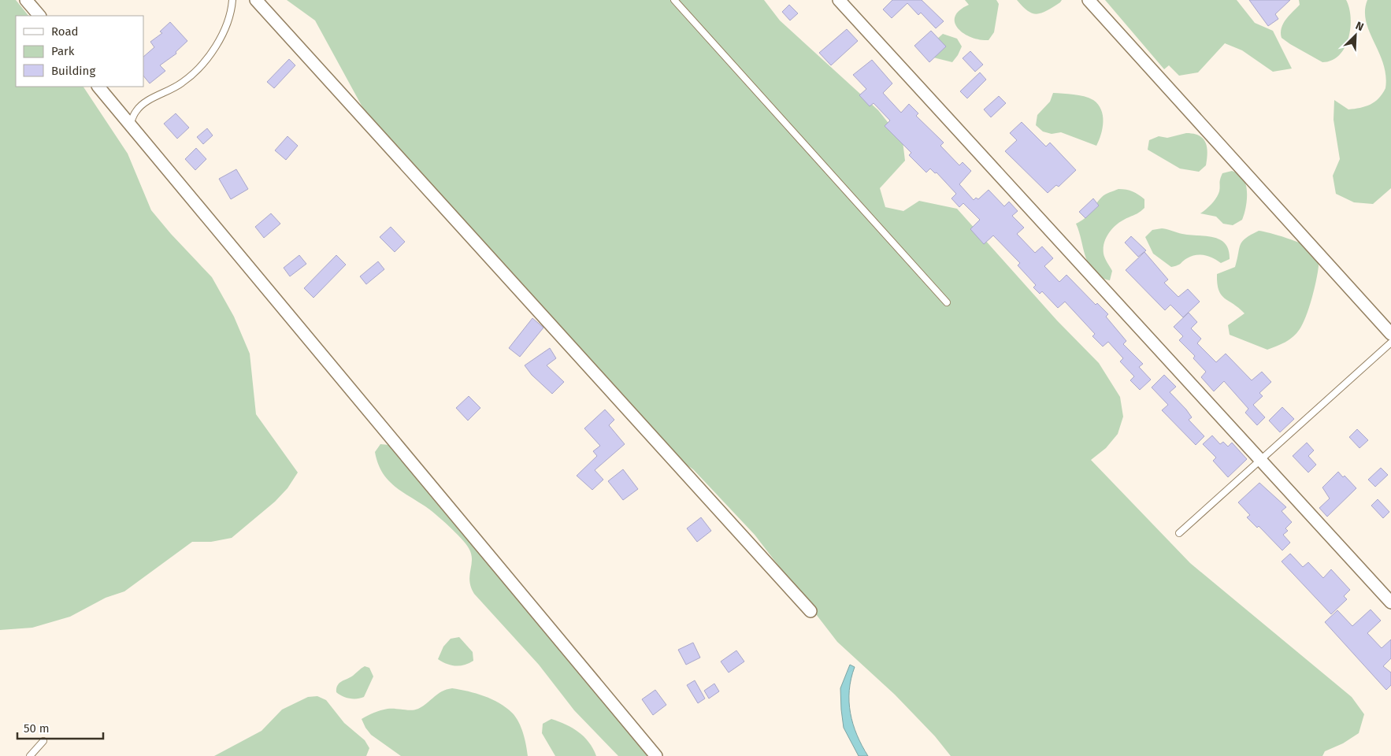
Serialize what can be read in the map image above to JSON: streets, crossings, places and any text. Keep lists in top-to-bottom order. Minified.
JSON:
{"legend":["Road","Park","Building"],"scale_bar":"50 m","north":"top right"}
